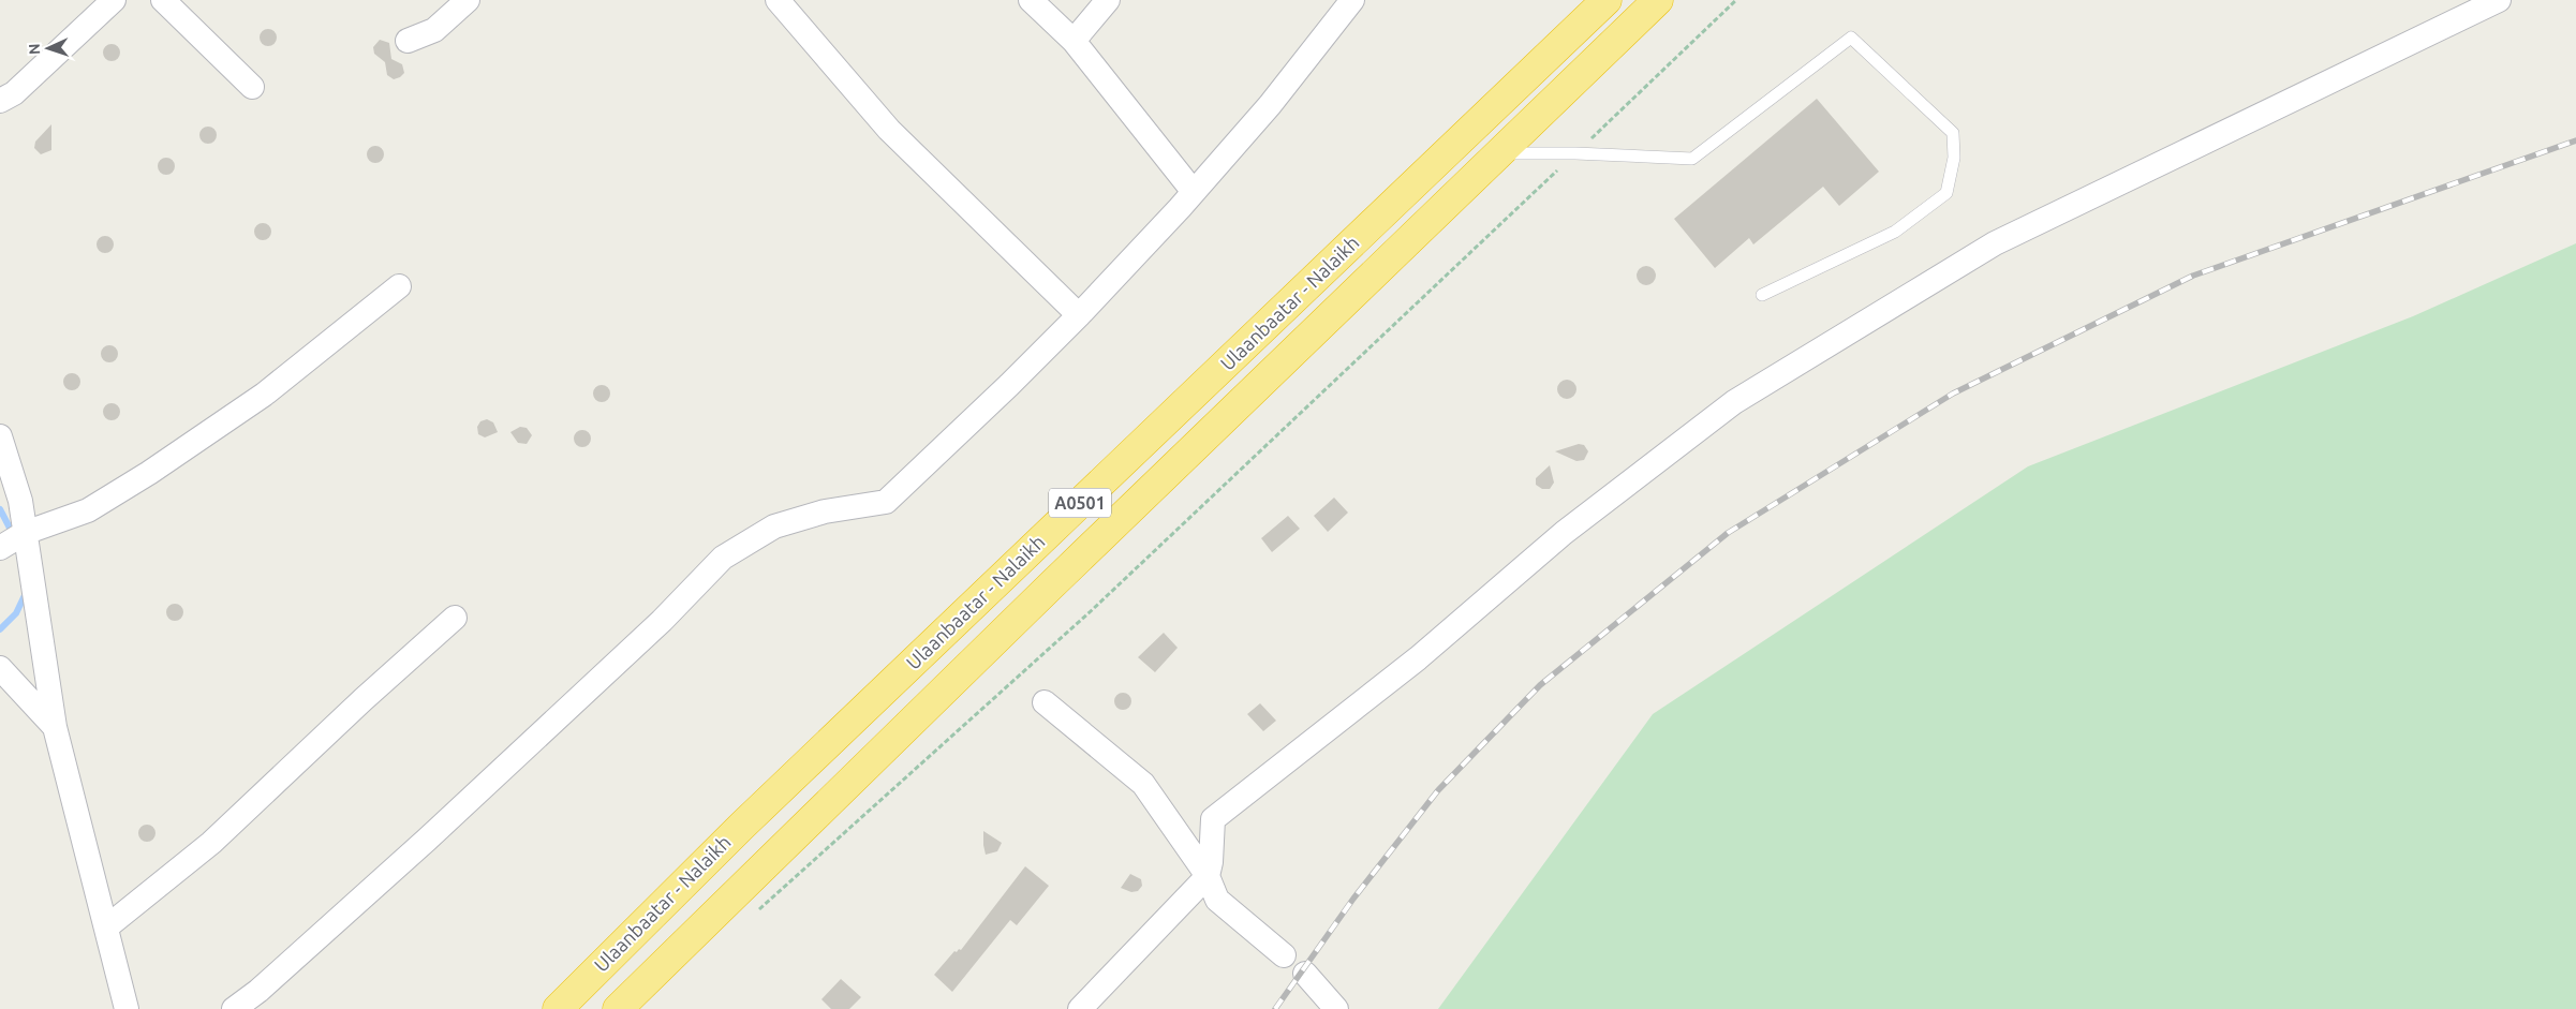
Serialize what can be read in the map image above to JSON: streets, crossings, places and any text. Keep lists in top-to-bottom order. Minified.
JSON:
{"streets":{"highway":["Ulaanbaatar - Nalaikh","A0501"]},"north":"left"}
